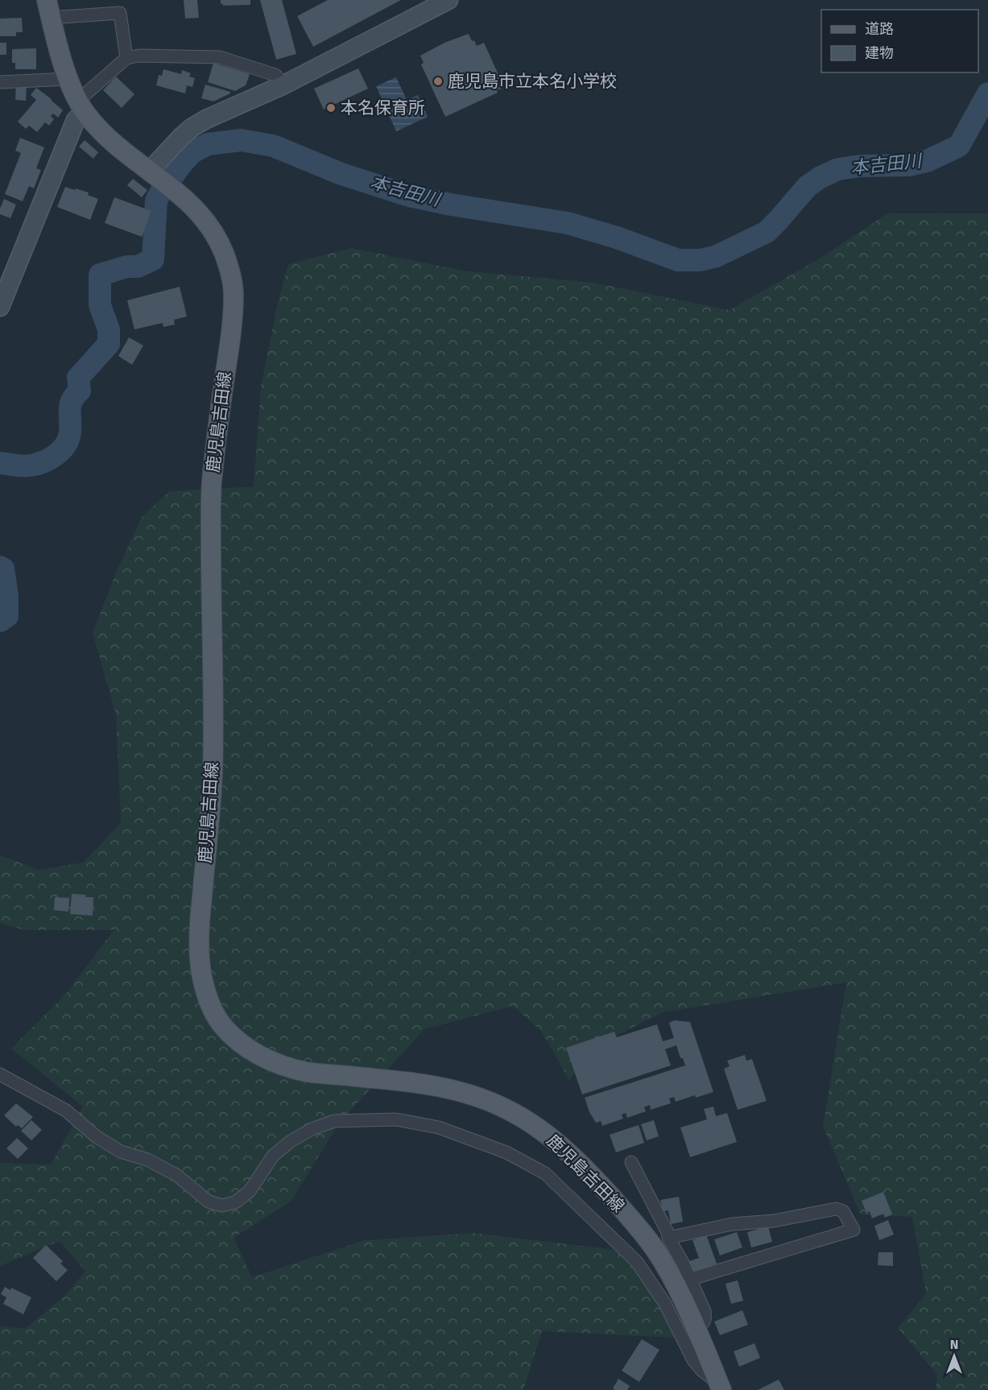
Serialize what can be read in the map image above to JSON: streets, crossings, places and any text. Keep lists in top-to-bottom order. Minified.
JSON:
{"streets":{"main road":["鹿児島吉田線"]},"water":["本吉田川"],"places":["鹿児島市立本名小学校","本名保育所"],"legend":["道路","建物"],"north":"top"}
